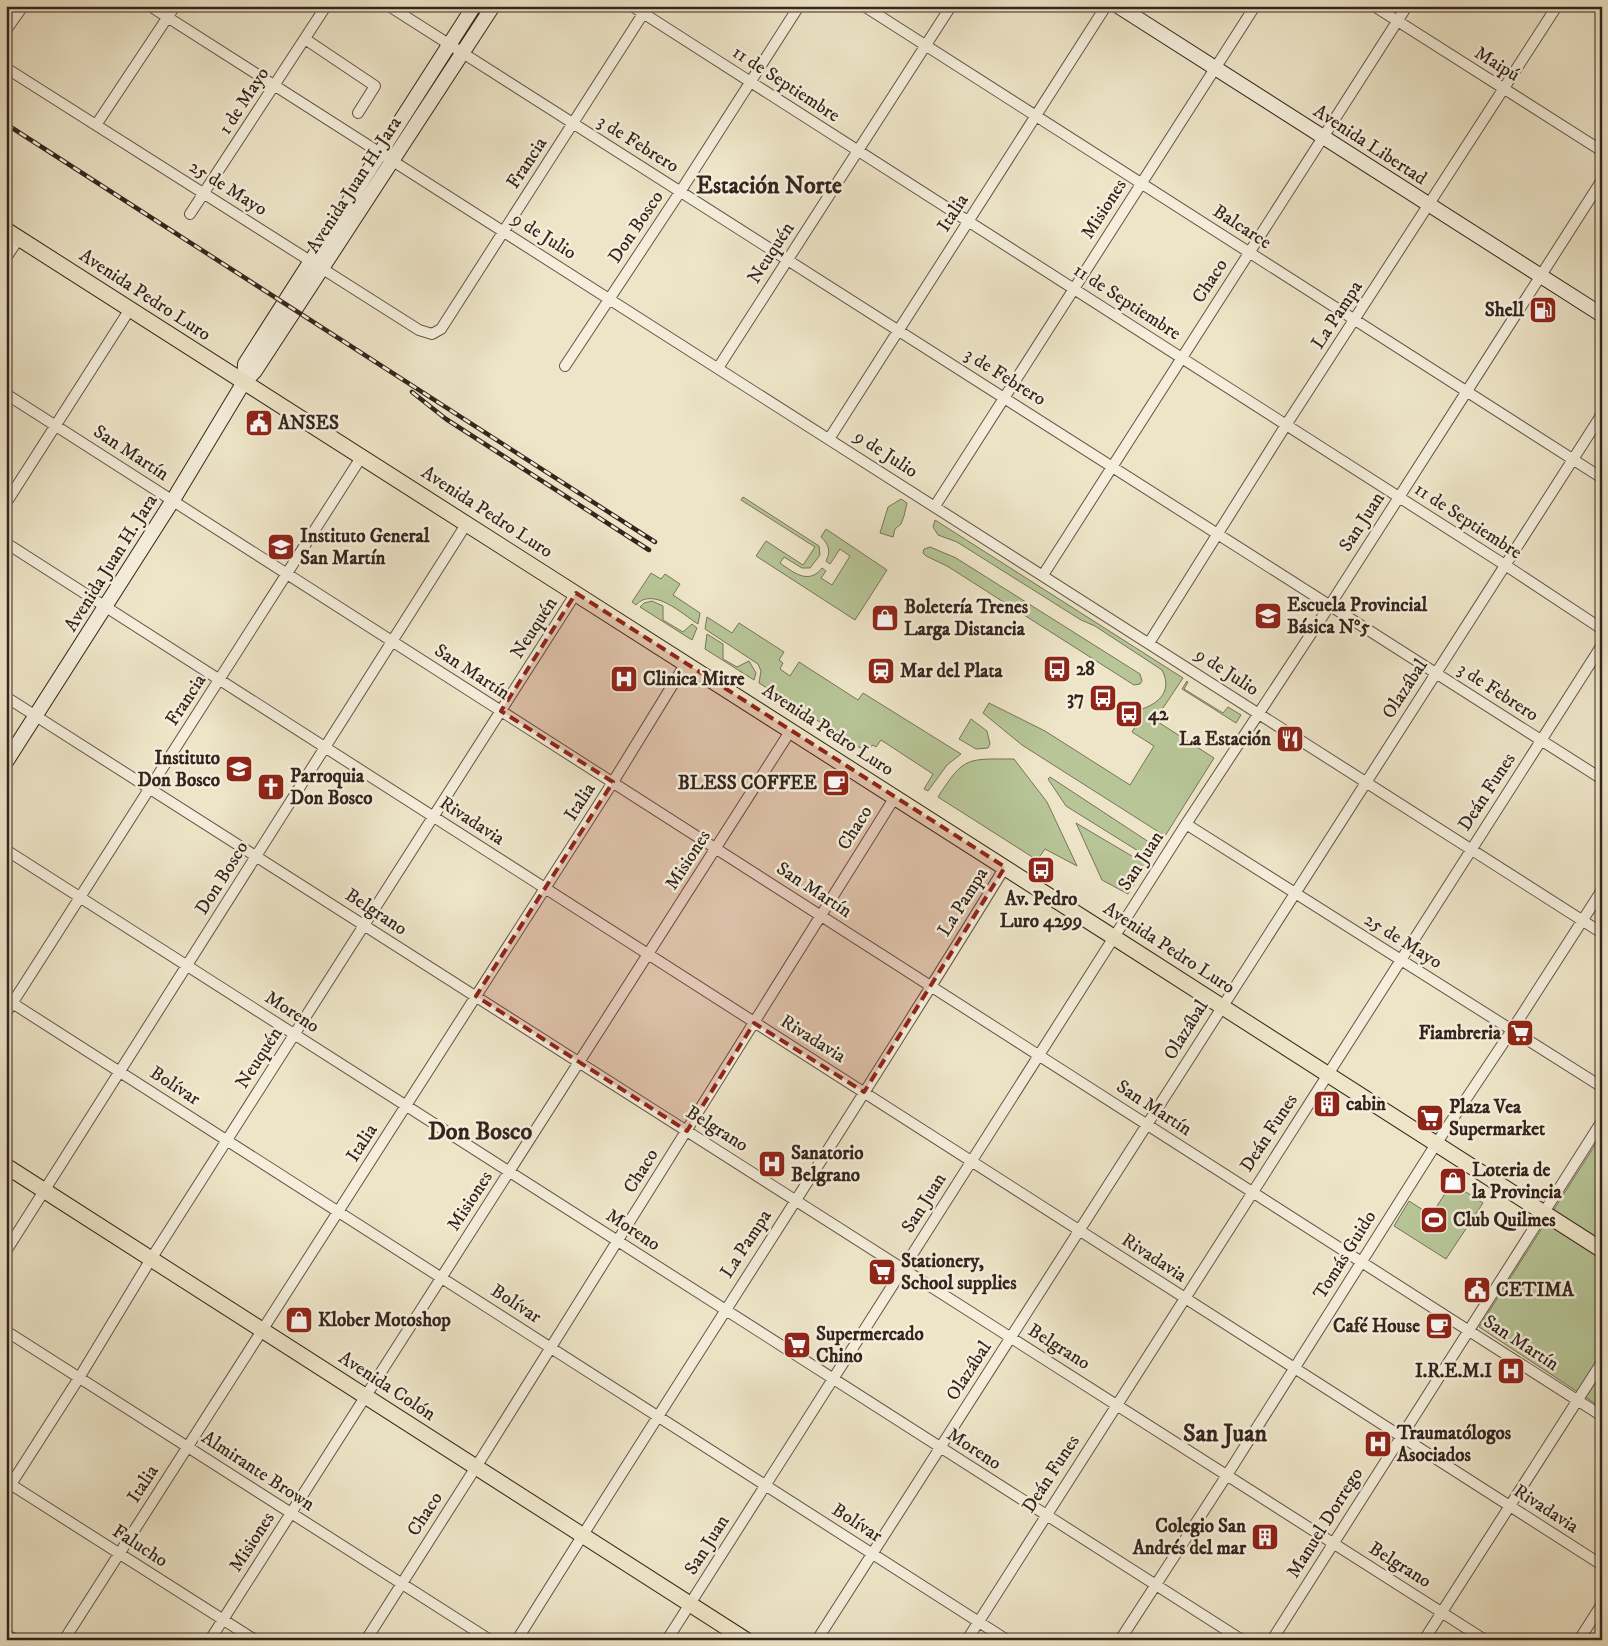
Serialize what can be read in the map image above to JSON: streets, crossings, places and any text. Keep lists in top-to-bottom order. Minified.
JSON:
{"streets":{"main road":["Avenida Libertad","Avenida Juan H. Jara","Avenida Pedro Luro","Avenida Colón"],"street":["Maipú","11 de Septiembre","1 de Mayo","3 de Febrero","Francia","25 de Mayo","Misiones","Italia","Don Bosco","Balcarce","9 de Julio","Neuquén","Chaco","La Pampa","San Martín","San Juan","Olazábal","Deán Funes","Rivadavia","Belgrano","Moreno","Bolívar","Tomás Guido","Almirante Brown","Manuel Dorrego","Falucho"]},"crossings":[["Maipú","Chaco"],["Maipú","La Pampa"],["11 de Septiembre","Francia"],["11 de Septiembre","Misiones"],["11 de Septiembre","Italia"],["11 de Septiembre","Don Bosco"],["11 de Septiembre","Neuquén"],["11 de Septiembre","Chaco"],["11 de Septiembre","La Pampa"],["11 de Septiembre","San Juan"],["11 de Septiembre","Olazábal"],["1 de Mayo","25 de Mayo"],["1 de Mayo","9 de Julio"],["3 de Febrero","Francia"],["3 de Febrero","Avenida Juan H. Jara"],["3 de Febrero","Misiones"],["3 de Febrero","Italia"],["3 de Febrero","Don Bosco"],["3 de Febrero","Neuquén"],["3 de Febrero","Chaco"],["3 de Febrero","La Pampa"],["3 de Febrero","San Juan"],["3 de Febrero","Olazábal"],["3 de Febrero","Deán Funes"],["Avenida Libertad","Misiones"],["Avenida Libertad","Chaco"],["Avenida Libertad","La Pampa"],["Avenida Libertad","San Juan"],["Francia","25 de Mayo"],["Francia","9 de Julio"],["Francia","Avenida Pedro Luro"],["Francia","San Martín"],["Francia","Rivadavia"],["Francia","Belgrano"],["Francia","Moreno"],["Francia","Bolívar"],["Avenida Juan H. Jara","25 de Mayo"],["Avenida Juan H. Jara","9 de Julio"],["Avenida Juan H. Jara","Avenida Pedro Luro"],["Avenida Juan H. Jara","San Martín"],["Avenida Juan H. Jara","Rivadavia"],["Avenida Juan H. Jara","Belgrano"],["25 de Mayo","San Juan"],["25 de Mayo","Olazábal"],["25 de Mayo","Deán Funes"],["25 de Mayo","Tomás Guido"],["Misiones","Balcarce"],["Misiones","9 de Julio"],["Misiones","Avenida Pedro Luro"],["Misiones","San Martín"],["Misiones","Rivadavia"],["Misiones","Belgrano"],["Misiones","Moreno"],["Misiones","Bolívar"],["Misiones","Avenida Colón"],["Misiones","Almirante Brown"],["Misiones","Falucho"],["Italia","Balcarce"],["Italia","9 de Julio"],["Italia","Avenida Pedro Luro"],["Italia","San Martín"],["Italia","Rivadavia"],["Italia","Belgrano"],["Italia","Moreno"],["Italia","Bolívar"],["Italia","Avenida Colón"],["Italia","Almirante Brown"],["Italia","Falucho"],["Don Bosco","9 de Julio"],["Don Bosco","Avenida Pedro Luro"],["Don Bosco","San Martín"],["Don Bosco","Rivadavia"],["Don Bosco","Belgrano"],["Don Bosco","Moreno"],["Don Bosco","Bolívar"],["Don Bosco","Avenida Colón"],["Balcarce","Neuquén"],["Balcarce","Chaco"],["Balcarce","La Pampa"],["Balcarce","San Juan"],["Balcarce","Olazábal"],["9 de Julio","Neuquén"],["9 de Julio","Chaco"],["9 de Julio","La Pampa"],["9 de Julio","San Juan"],["9 de Julio","Olazábal"],["9 de Julio","Deán Funes"],["9 de Julio","Tomás Guido"],["Neuquén","Avenida Pedro Luro"],["Neuquén","San Martín"],["Neuquén","Rivadavia"],["Neuquén","Belgrano"],["Neuquén","Moreno"],["Neuquén","Bolívar"],["Neuquén","Avenida Colón"],["Neuquén","Almirante Brown"],["Neuquén","Falucho"],["Chaco","Avenida Pedro Luro"],["Chaco","San Martín"],["Chaco","Rivadavia"],["Chaco","Belgrano"],["Chaco","Moreno"],["Chaco","Bolívar"],["Chaco","Avenida Colón"],["Chaco","Almirante Brown"],["Avenida Pedro Luro","La Pampa"],["Avenida Pedro Luro","San Juan"],["Avenida Pedro Luro","Olazábal"],["Avenida Pedro Luro","Deán Funes"],["Avenida Pedro Luro","Tomás Guido"],["Avenida Pedro Luro","Manuel Dorrego"],["La Pampa","San Martín"],["La Pampa","Rivadavia"],["La Pampa","Belgrano"],["La Pampa","Moreno"],["La Pampa","Bolívar"],["La Pampa","Avenida Colón"],["San Martín","San Juan"],["San Martín","Olazábal"],["San Martín","Deán Funes"],["San Martín","Tomás Guido"],["San Martín","Manuel Dorrego"],["San Juan","Rivadavia"],["San Juan","Belgrano"],["San Juan","Moreno"],["San Juan","Bolívar"],["San Juan","Avenida Colón"],["Olazábal","Rivadavia"],["Olazábal","Belgrano"],["Olazábal","Moreno"],["Olazábal","Bolívar"],["Deán Funes","Rivadavia"],["Deán Funes","Belgrano"],["Deán Funes","Moreno"],["Deán Funes","Bolívar"],["Rivadavia","Tomás Guido"],["Rivadavia","Manuel Dorrego"],["Belgrano","Tomás Guido"],["Belgrano","Manuel Dorrego"],["Moreno","Tomás Guido"]],"districts":["Estación Norte","Don Bosco","San Juan"],"places":{"fuel station":["Shell"],"public building":["ANSES","CETIMA"],"school or university":["Instituto General San Martín","Escuela Provincial Básica N°5","Instituto Don Bosco"],"shop":["Boletería Trenes Larga Distancia","Loteria de la Provincia","Klober Motoshop"],"bus stop":["28","37","42","Av. Pedro Luro 4299"],"station":["Mar del Plata"],"hospital":["Clinica Mitre","Sanatorio Belgrano","I.R.E.M.I","Traumatólogos Asociados"],"restaurant":["La Estación"],"cafe":["BLESS COFFEE","Café House"],"church":["Parroquia Don Bosco"],"supermarket":["Fiambreria","Plaza Vea Supermarket","Stationery, School supplies","Supermercado Chino"],"building":["cabin","Colegio San Andrés del mar"],"sports":["Club Quilmes"]}}
